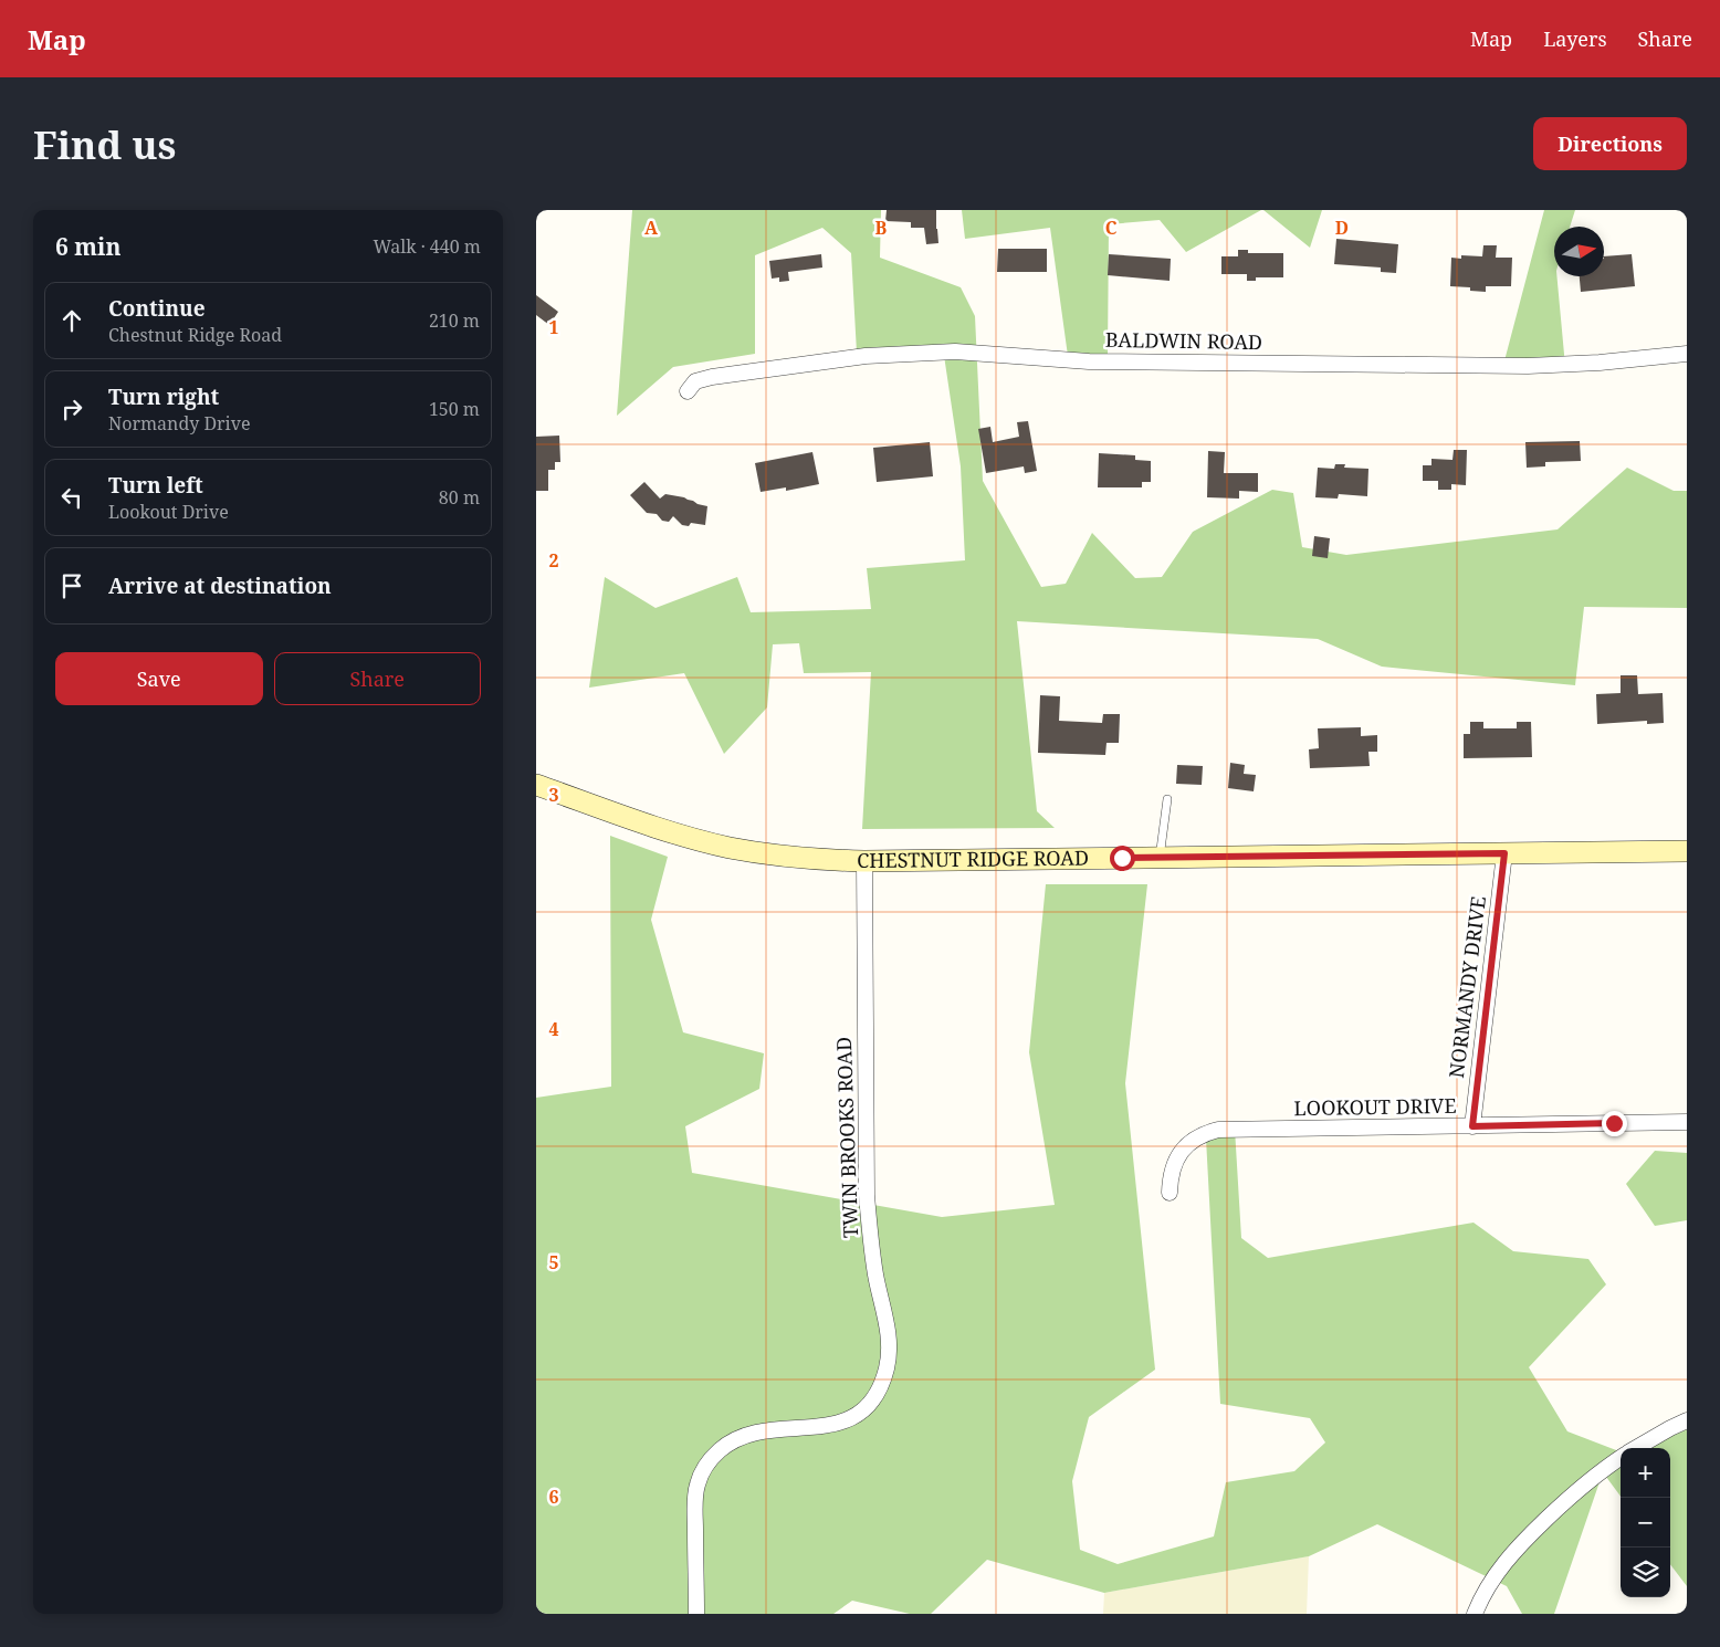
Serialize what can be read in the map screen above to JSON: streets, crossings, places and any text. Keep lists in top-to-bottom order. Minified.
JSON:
{"streets":{"main road":["CHESTNUT RIDGE ROAD"],"street":["BALDWIN ROAD","NORMANDY DRIVE","LOOKOUT DRIVE","TWIN BROOKS ROAD"]},"crossings":[["CHESTNUT RIDGE ROAD","NORMANDY DRIVE"],["CHESTNUT RIDGE ROAD","TWIN BROOKS ROAD"],["NORMANDY DRIVE","LOOKOUT DRIVE"]],"north":"right","page":{"header":"Map","nav":["Map","Layers","Share"],"buttons":["Directions",["Save","Share"]],"title":"Find us","heading":["6 min","Walk · 440 m"],"list":[["Continue","Chestnut Ridge Road","210 m"],["Turn right","Normandy Drive","150 m"],["Turn left","Lookout Drive","80 m"],"Arrive at destination"],"map_buttons":["+","−"]},"grid":{"columns":["A","B","C","D"],"rows":["1","2","3","4","5","6"]}}
